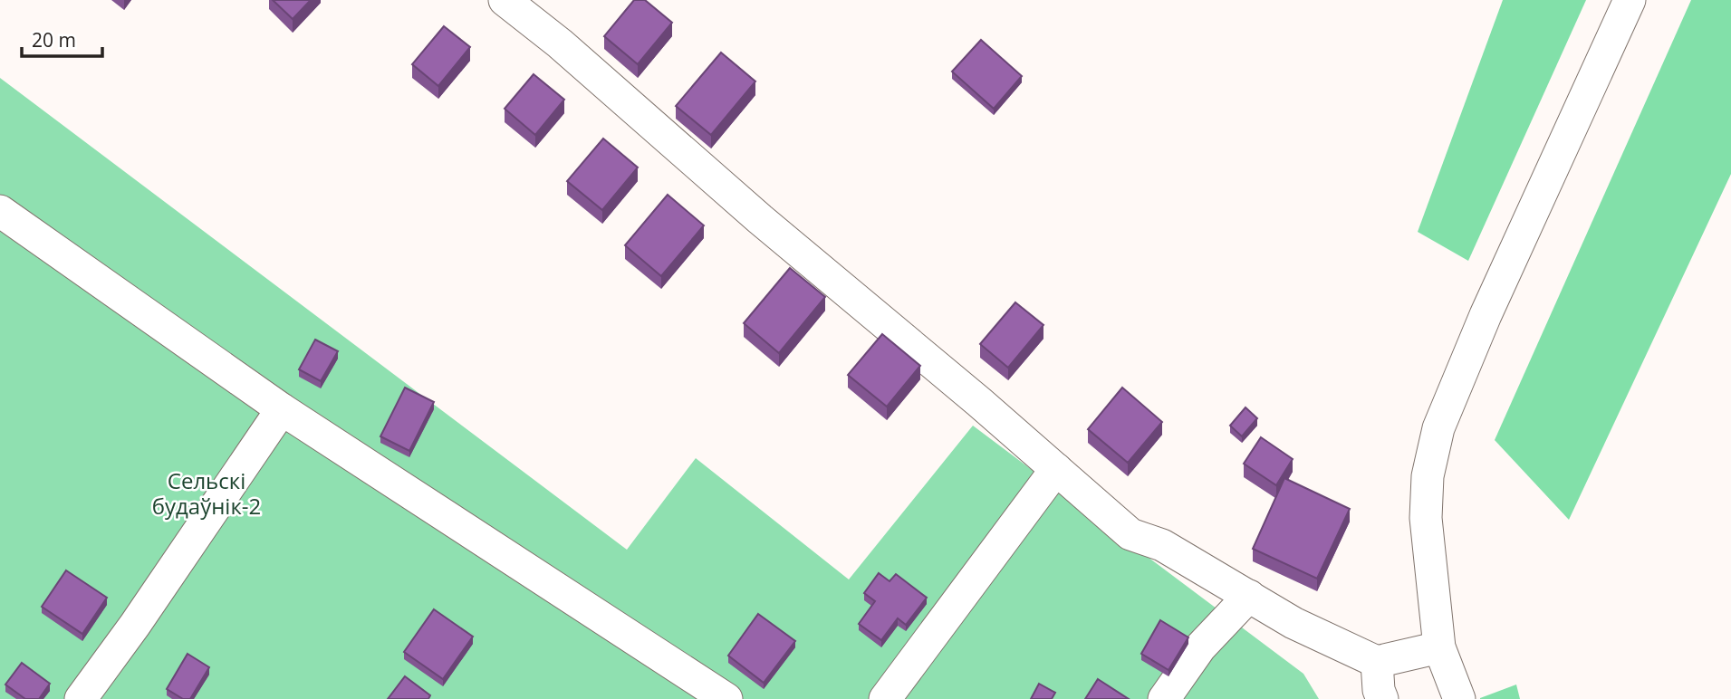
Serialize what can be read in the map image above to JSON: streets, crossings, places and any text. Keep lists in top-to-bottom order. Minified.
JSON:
{"parks":["Сельскі будаўнік-2"],"scale_bar":"20 m"}
